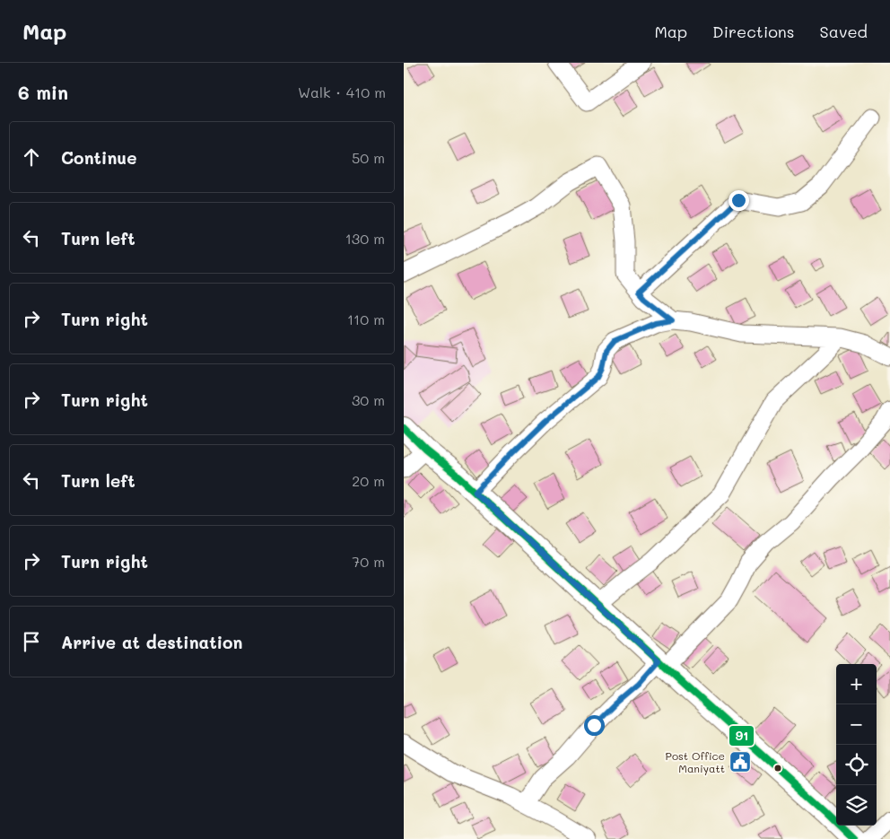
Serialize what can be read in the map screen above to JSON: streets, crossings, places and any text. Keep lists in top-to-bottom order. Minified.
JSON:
{"places":{"public building":["Post Office Maniyatt"]},"lines":["transit line 91"],"page":{"header":"Map","nav":["Map","Directions","Saved"],"heading":["6 min","Walk · 410 m"],"list":[["Continue","50 m"],["Turn left","130 m"],["Turn right","110 m"],["Turn right","30 m"],["Turn left","20 m"],["Turn right","70 m"],"Arrive at destination"],"map_buttons":["+","−"]}}
